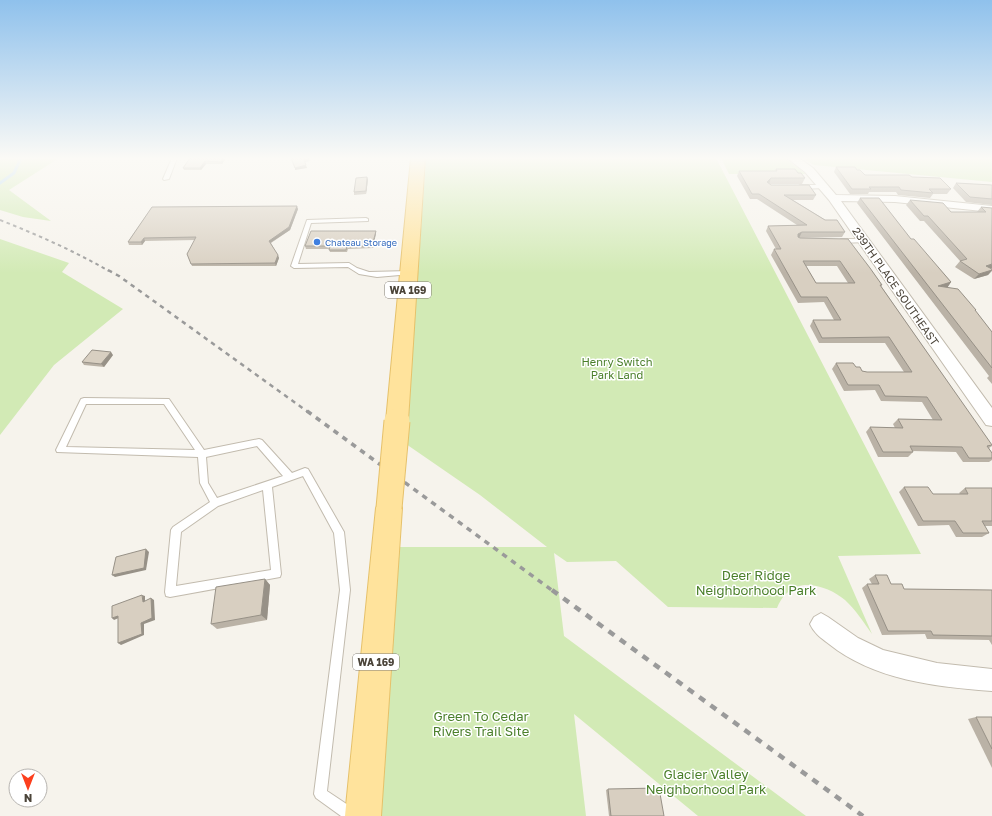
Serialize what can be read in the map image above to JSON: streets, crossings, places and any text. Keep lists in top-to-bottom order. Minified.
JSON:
{"streets":{"main road":["WA 169"],"street":["239TH PLACE SOUTHEAST"]},"parks":["Henry Switch Park Land","Deer Ridge Neighborhood Park","Green To Cedar Rivers Trail Site","Glacier Valley Neighborhood Park"],"places":["Chateau Storage"],"north":"bottom"}
